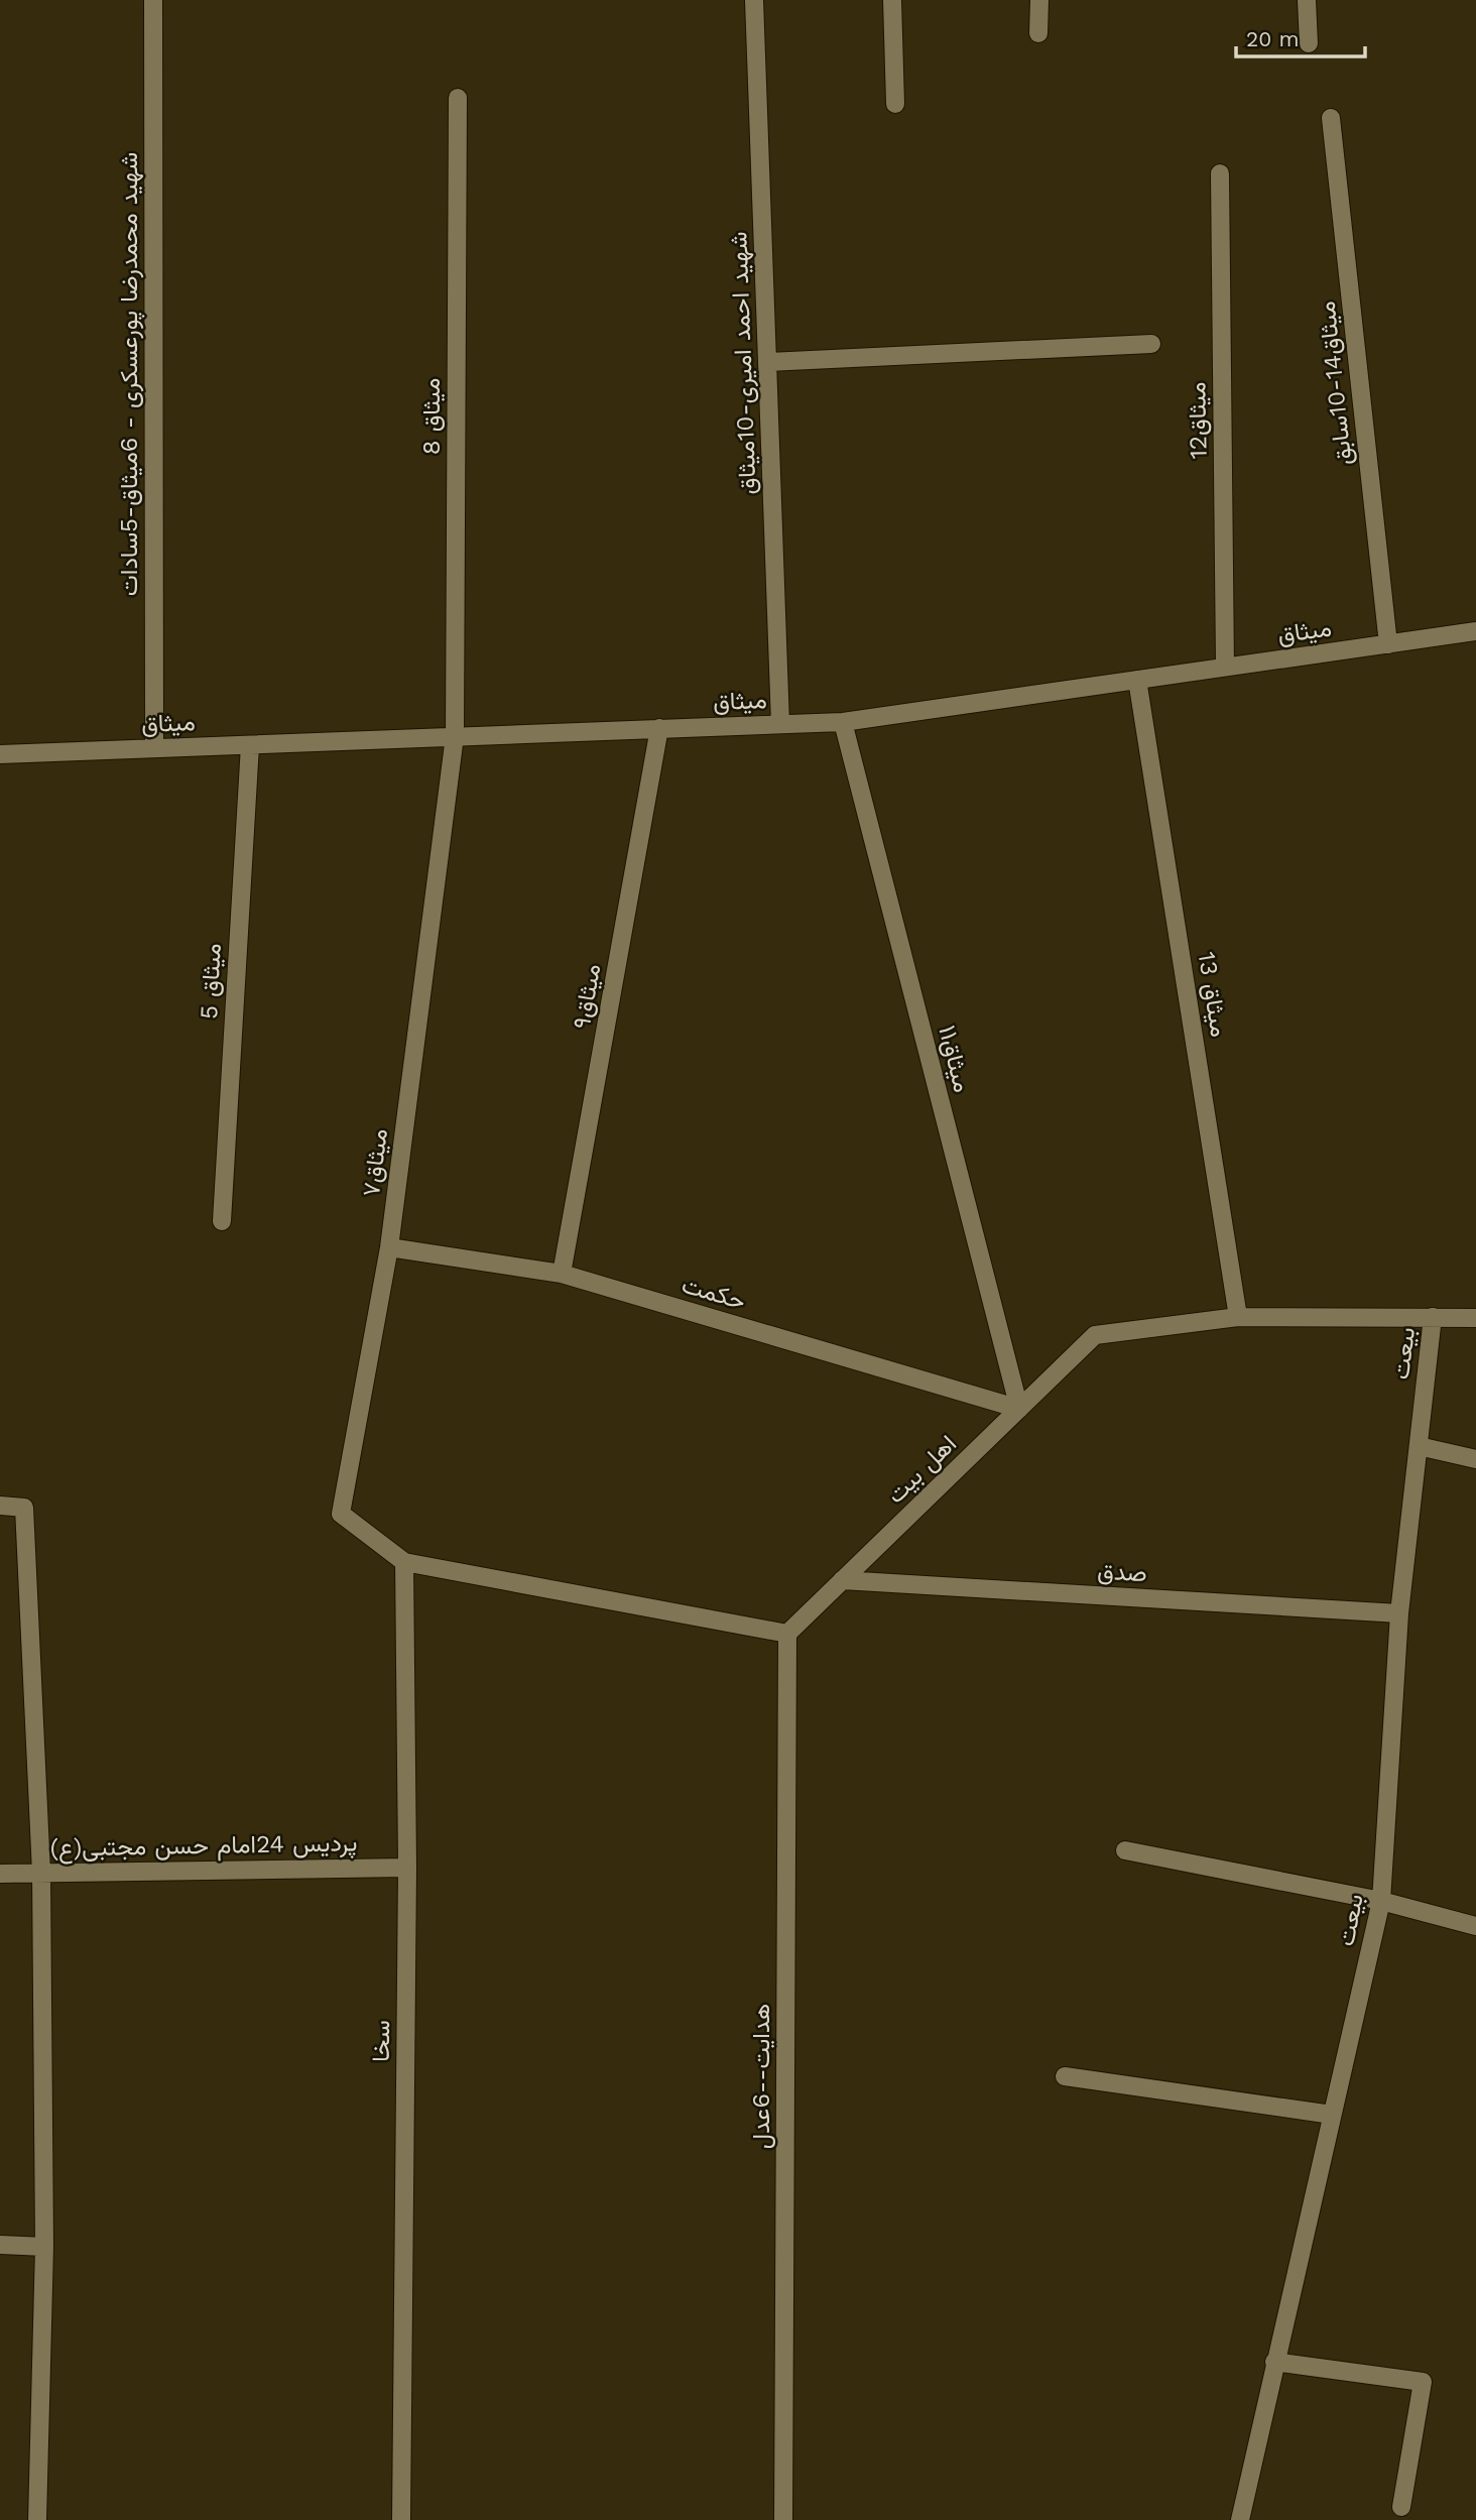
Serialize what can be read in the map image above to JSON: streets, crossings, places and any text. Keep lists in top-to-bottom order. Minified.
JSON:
{"streets":{"street":["شهید احمد امیری-10میثاق","شهید محمدرضا پورعسکری - 6میثاق-5سادات","میثاق14-10سابق","میثاق 8","12میثاق","میثاق","میثاق 5","میثاق 13","میثاق۹","میثاق۱۱","میثاق۷","حکمت","بیعت","اهل بیت","صدق","پردیس 24امام حسن مجتبی(ع)","سخا","هدایت--6عدل"]},"crossings":[["شهید احمد امیری-10میثاق","میثاق"],["شهید محمدرضا پورعسکری - 6میثاق-5سادات","میثاق"],["میثاق14-10سابق","میثاق"],["میثاق 8","میثاق"],["میثاق 8","میثاق۷"],["12میثاق","میثاق"],["میثاق","میثاق 5"],["میثاق","میثاق 13"],["میثاق","میثاق۹"],["میثاق","میثاق۱۱"],["میثاق","میثاق۷"],["میثاق 13","اهل بیت"],["میثاق۹","حکمت"],["میثاق۱۱","حکمت"],["میثاق۱۱","اهل بیت"],["میثاق۷","حکمت"],["میثاق۷","سخا"],["حکمت","اهل بیت"],["بیعت","اهل بیت"],["بیعت","صدق"],["اهل بیت","صدق"],["اهل بیت","هدایت--6عدل"],["پردیس 24امام حسن مجتبی(ع)","سخا"]],"scale_bar":"20 m"}
